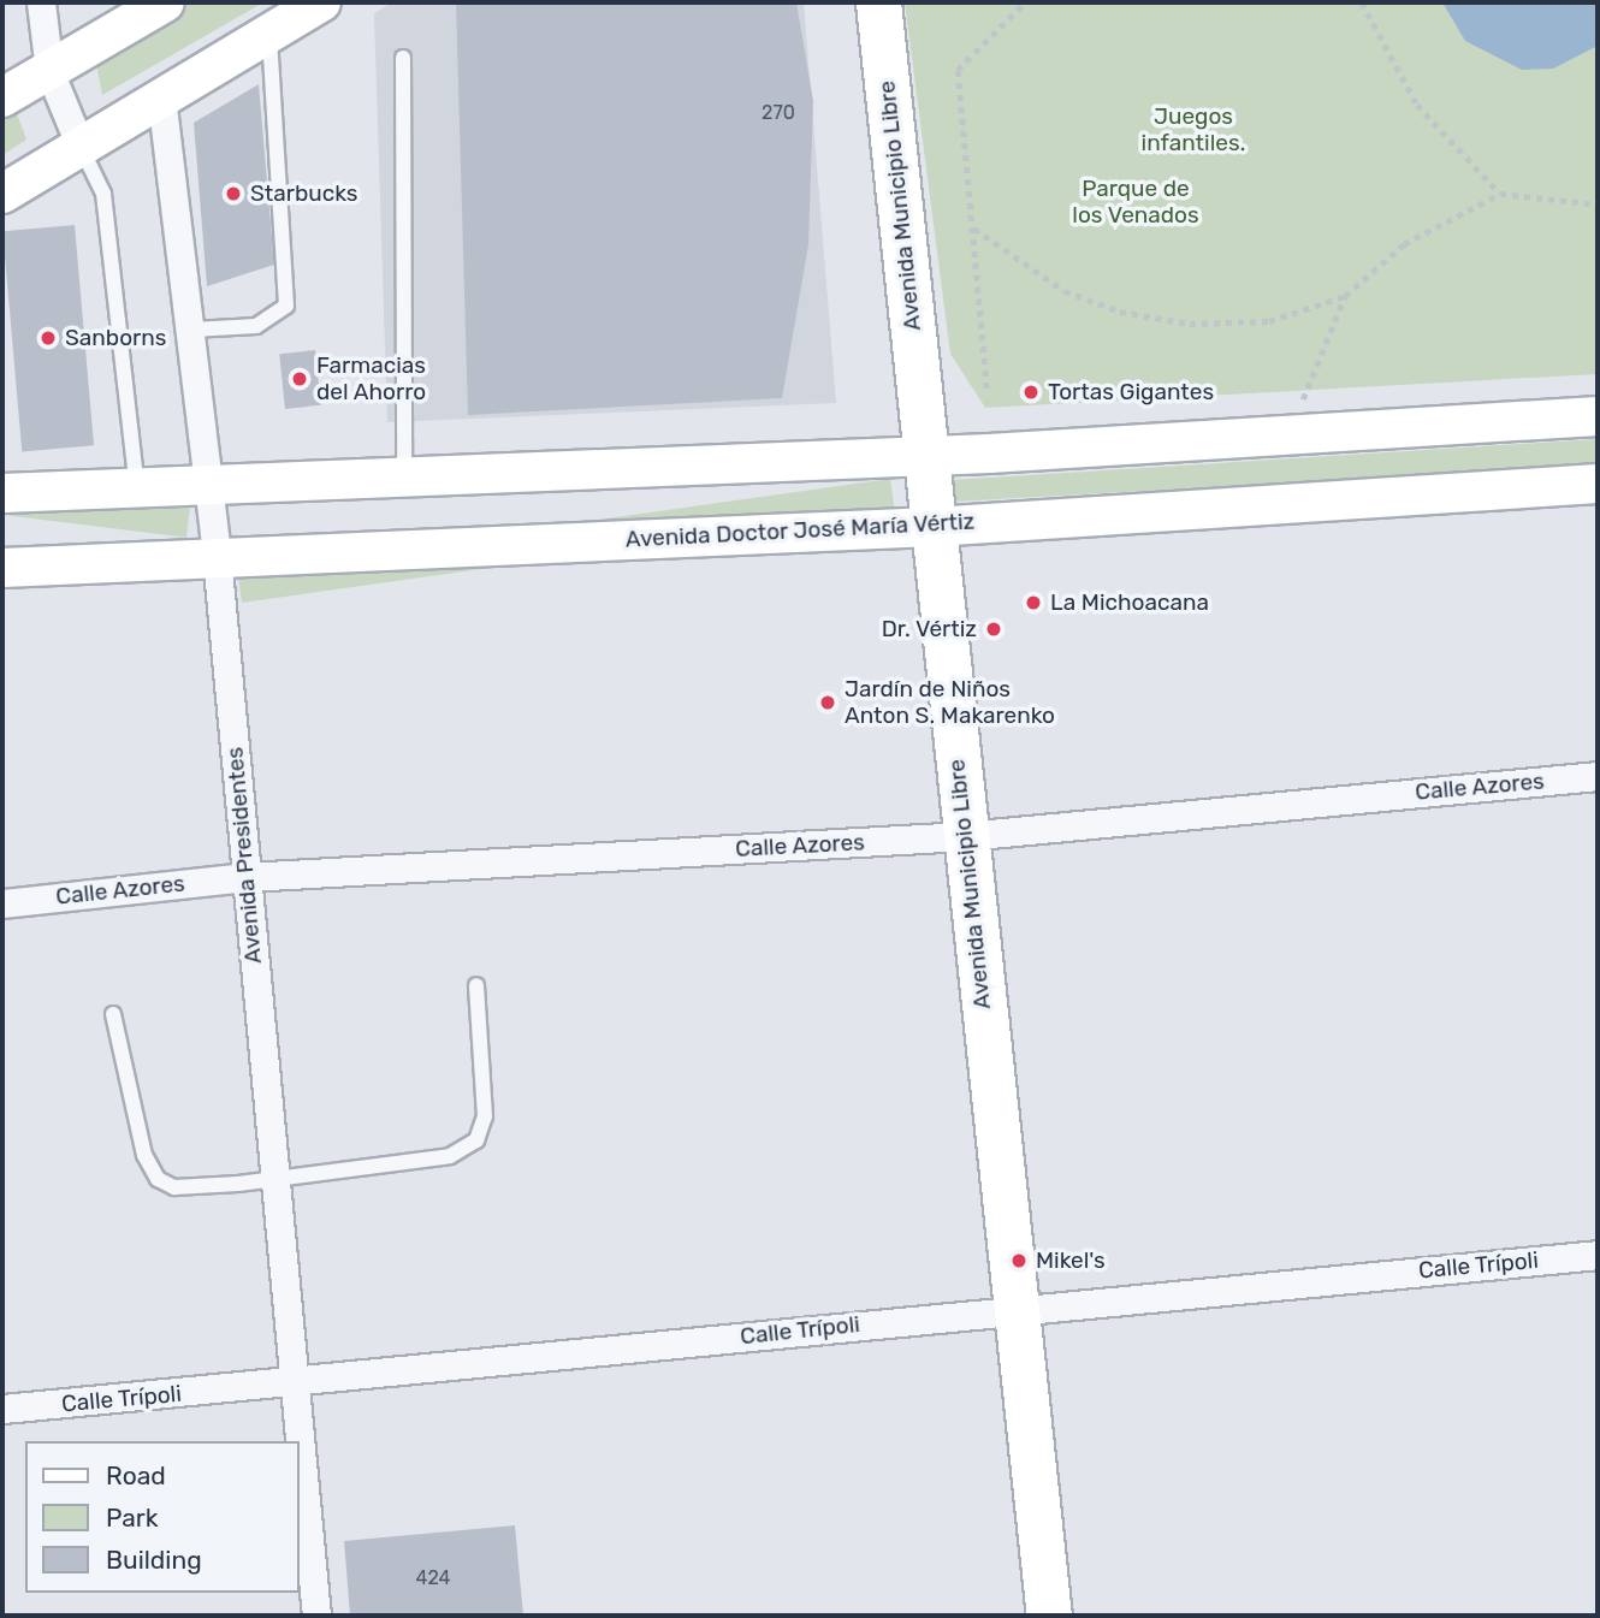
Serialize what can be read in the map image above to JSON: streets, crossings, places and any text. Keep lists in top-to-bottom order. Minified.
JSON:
{"streets":{"main road":["Avenida Municipio Libre","Avenida Doctor José María Vértiz"],"street":["Calle Azores","Avenida Presidentes","Calle Trípoli"]},"crossings":[["Avenida Municipio Libre","Avenida Doctor José María Vértiz"],["Avenida Municipio Libre","Calle Azores"],["Avenida Municipio Libre","Calle Trípoli"],["Avenida Doctor José María Vértiz","Avenida Presidentes"],["Calle Azores","Avenida Presidentes"],["Avenida Presidentes","Calle Trípoli"]],"parks":["Juegos infantiles.","Parque de los Venados"],"places":["Starbucks","Sanborns","Farmacias del Ahorro","Tortas Gigantes","La Michoacana","Dr. Vértiz","Jardín de Niños Anton S. Makarenko","Mikel's"],"house_numbers":["270","424"],"legend":["Road","Park","Building"]}
